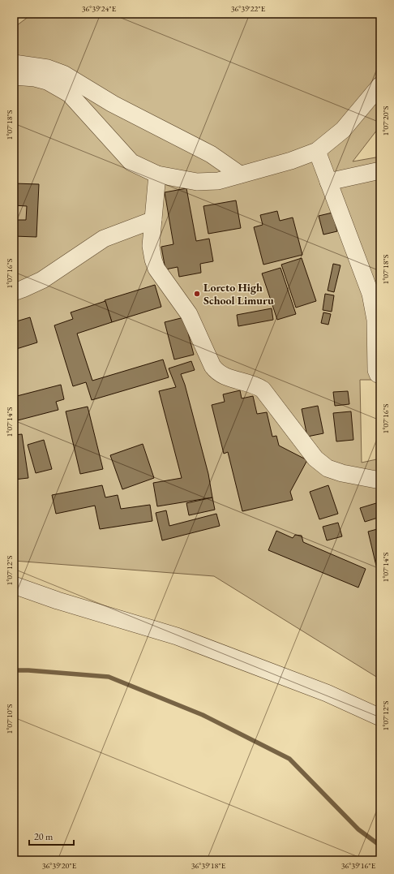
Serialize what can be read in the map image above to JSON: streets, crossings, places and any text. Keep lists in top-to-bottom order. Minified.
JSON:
{"places":["Loreto High School Limuru"],"scale_bar":"20 m","coordinates":["36°39'24\"E","36°39'22\"E","1°07'20\"S","1°07'18\"S","1°07'16\"S","1°07'14\"S","1°07'12\"S","1°07'10\"S","36°39'20\"E","36°39'18\"E","36°39'16\"E"]}
